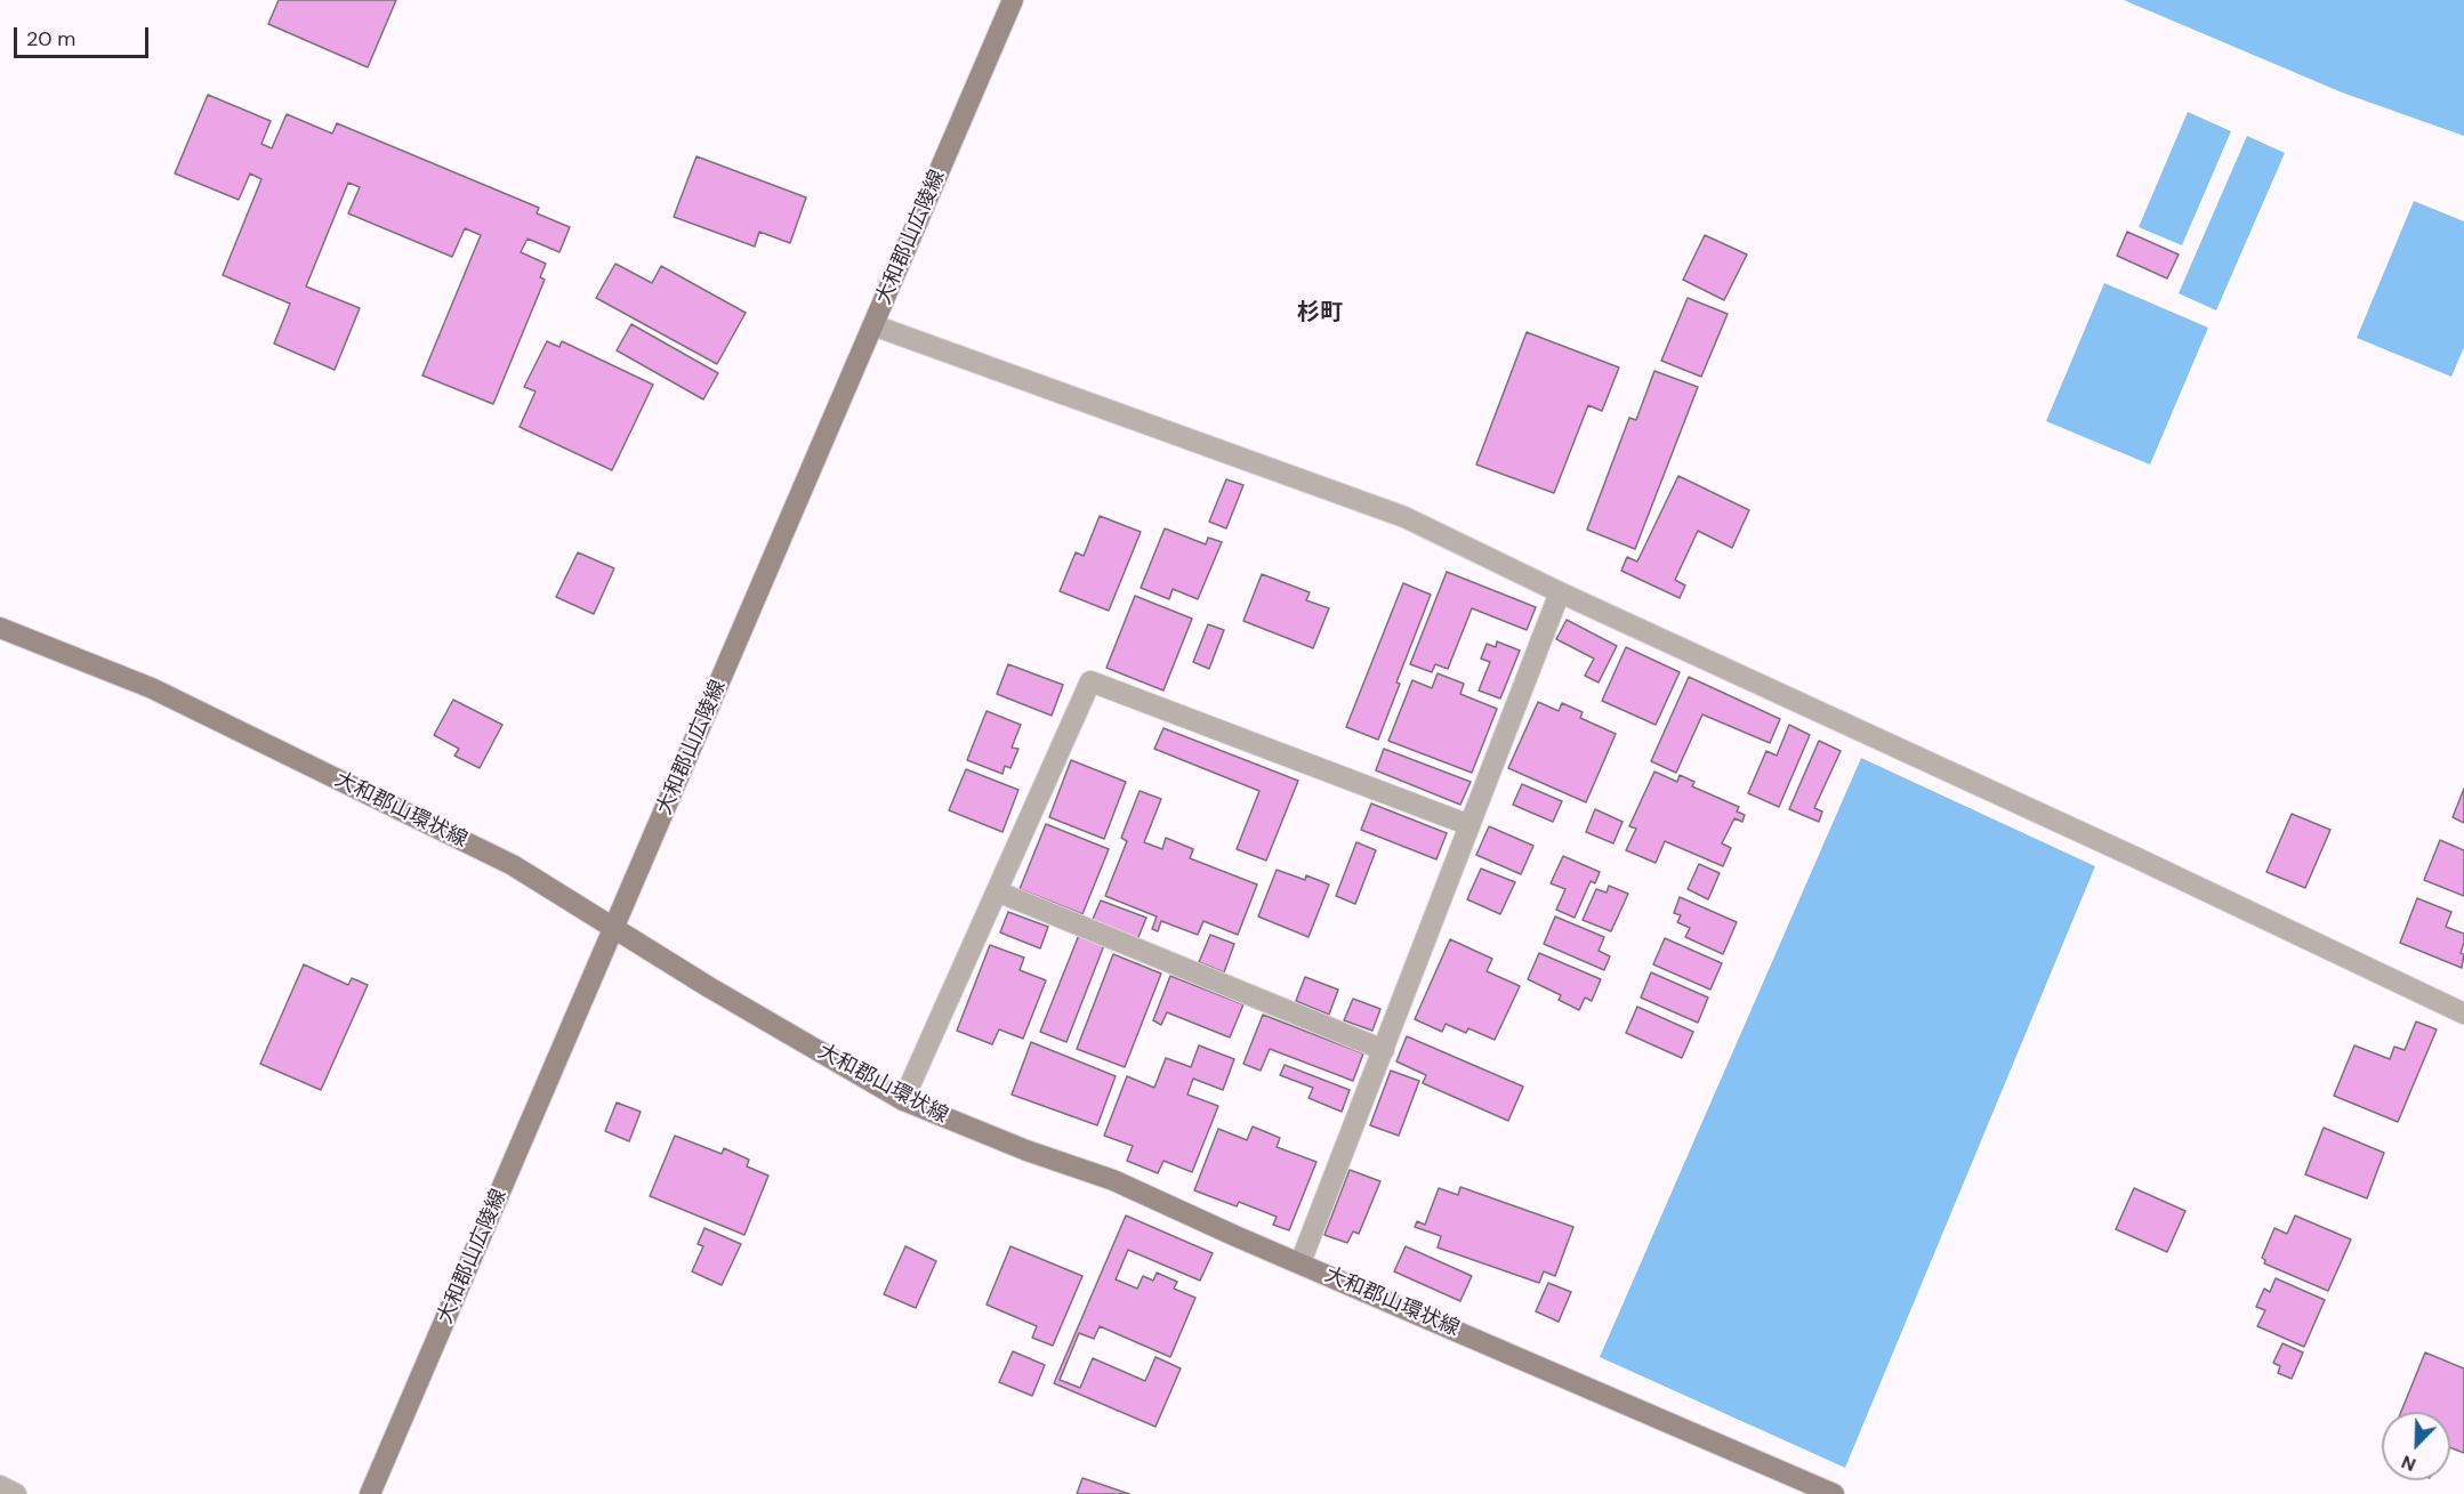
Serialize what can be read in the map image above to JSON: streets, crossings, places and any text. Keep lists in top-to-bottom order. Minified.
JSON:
{"streets":{"main road":["大和郡山広陵線","大和郡山環状線"]},"crossings":[["大和郡山広陵線","大和郡山環状線"]],"districts":["杉町"],"scale_bar":"20 m","north":"bottom left"}
